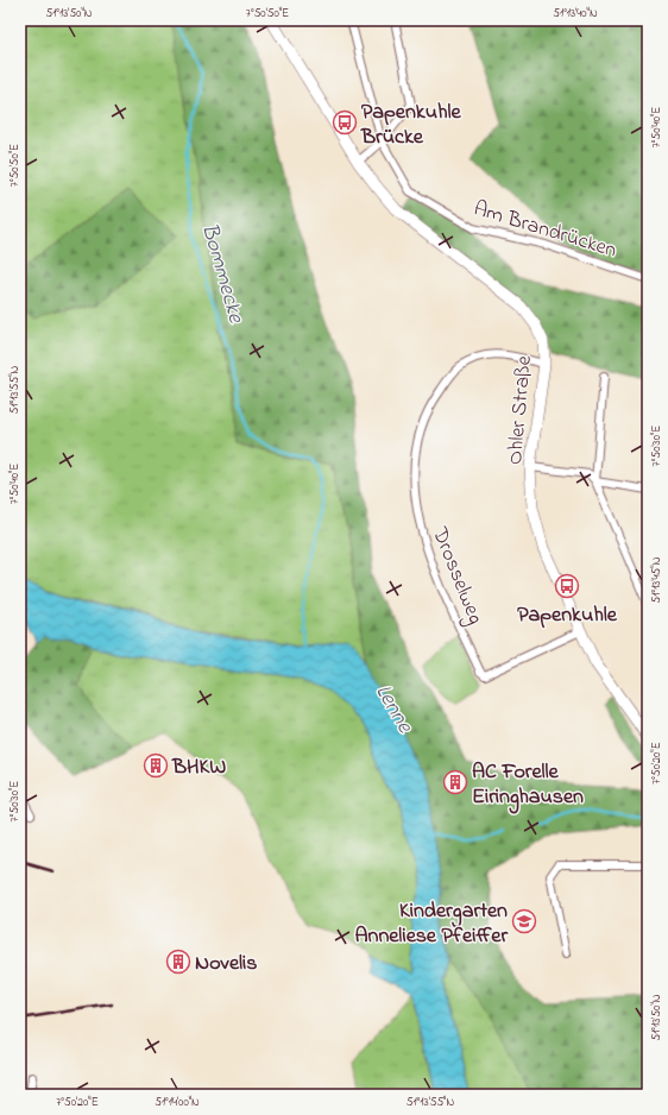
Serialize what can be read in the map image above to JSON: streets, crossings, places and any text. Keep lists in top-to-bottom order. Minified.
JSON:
{"streets":{"street":["Am Brandrücken","Ohler Straße","Drosselweg"]},"crossings":[["Ohler Straße","Drosselweg"]],"water":["Bommecke","Lenne"],"places":{"bus stop":["Papenkuhle Brücke","Papenkuhle"],"building":["BHKW","AC Forelle Eiringhausen","Novelis"],"school or university":["Kindergarten Anneliese Pfeiffer"]},"coordinates":["51°13'50\"N","7°50'50\"E","51°13'40\"N","7°50'40\"E","51°13'55\"N","7°50'30\"E","51°13'45\"N","7°50'20\"E","51°14'00\"N"]}
